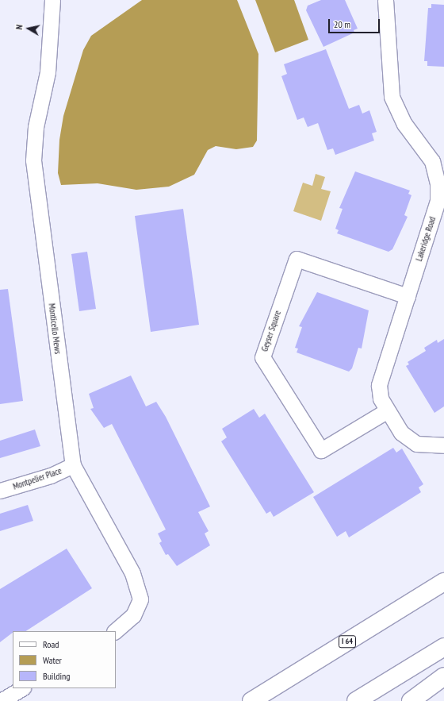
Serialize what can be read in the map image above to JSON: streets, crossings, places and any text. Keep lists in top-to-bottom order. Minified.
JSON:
{"streets":{"highway":["I 64"],"street":["Lakeridge Road","Monticello Mews","Geyser Square","Montpelier Place"]},"crossings":[["Lakeridge Road","Geyser Square"],["Monticello Mews","Montpelier Place"]],"legend":["Road","Water","Building"],"scale_bar":"20 m","north":"left"}
